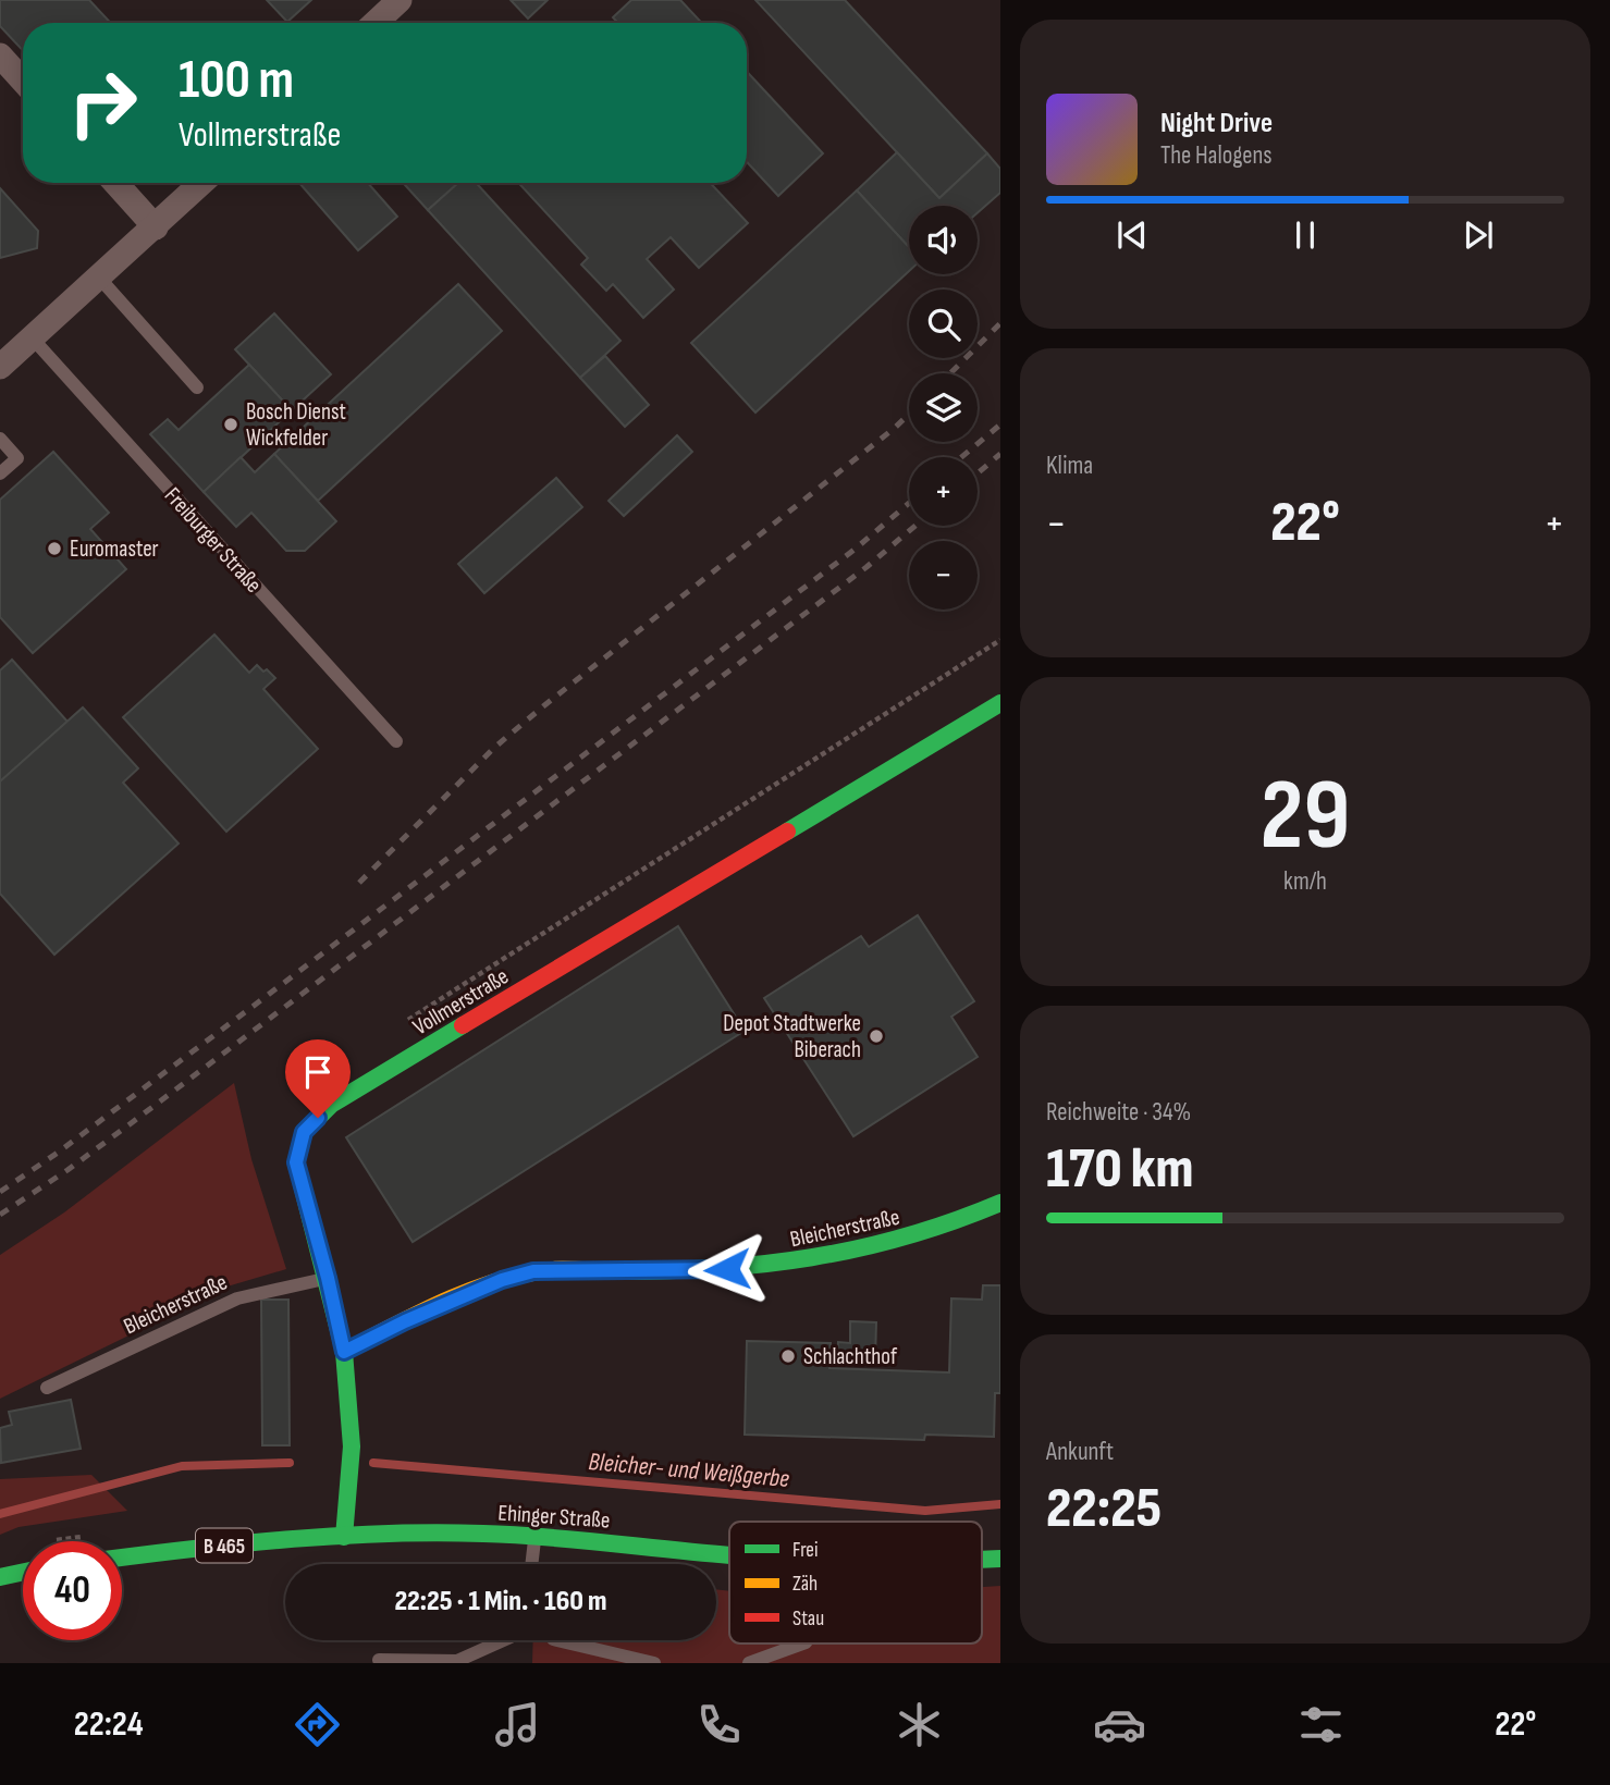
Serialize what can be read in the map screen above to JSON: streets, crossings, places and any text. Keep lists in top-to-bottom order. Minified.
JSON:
{"streets":{"street":["Vollmerstraße","Bleicherstraße","Ehinger Straße","B 465"],"lane":["Freiburger Straße"]},"crossings":[["Vollmerstraße","Bleicherstraße"],["Vollmerstraße","Ehinger Straße"]],"water":["Bleicher- und Weißgerbe"],"places":["Bosch Dienst Wickfelder","Euromaster","Depot Stadtwerke Biberach","Schlachthof"],"legend":["Frei","Zäh","Stau"],"page":{"turn":["100 m","Vollmerstraße"],"song":["Night Drive","The Halogens"],"map_buttons":["+","−"],"tile":["Klima",["29","km/h"],["Reichweite · 34%","170 km"],["Ankunft","22:25"]],"heat":["−","22°","+"],"limit":"40","trip":"22:25 · 1 Min. · 160 m","tabs":["22:24","22°"]}}
